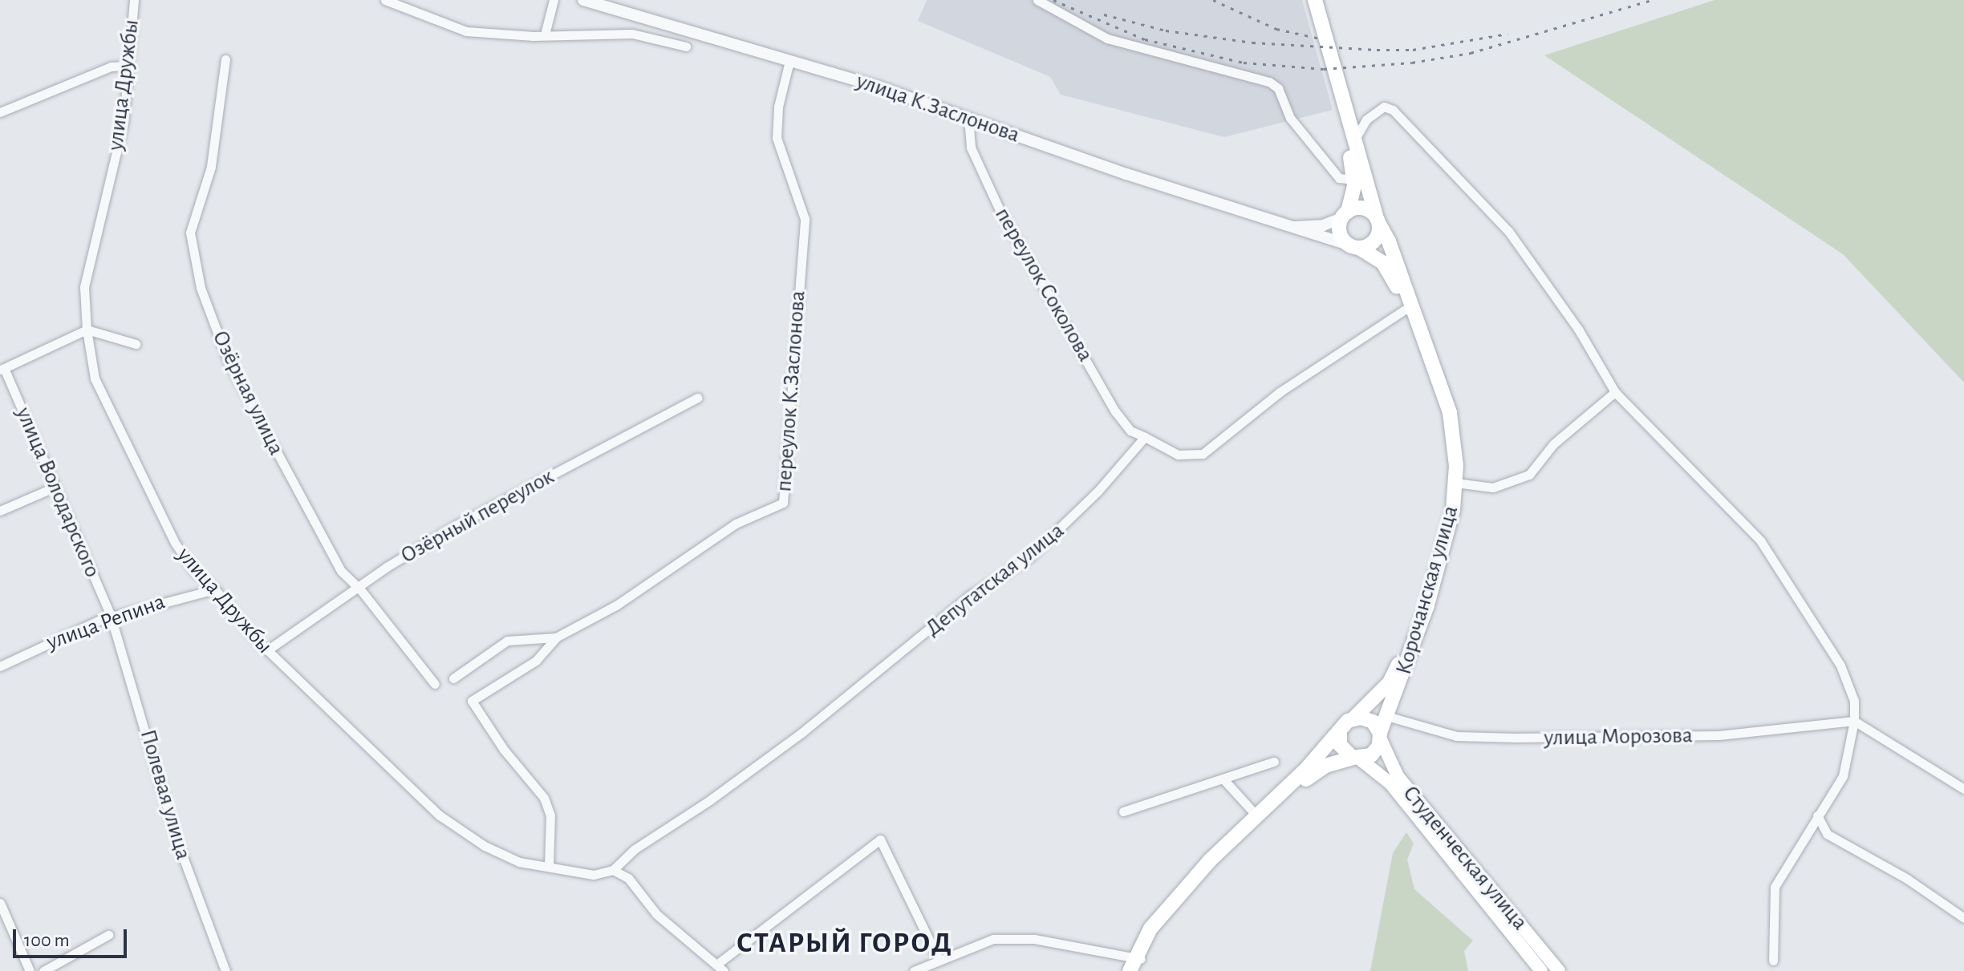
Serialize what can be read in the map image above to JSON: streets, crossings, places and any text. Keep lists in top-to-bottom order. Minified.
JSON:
{"streets":{"main road":["Корочанская улица","Студенческая улица"],"street":["улица Дружбы","улица К.Заслонова","переулок Соколова","переулок К.Заслонова","Озёрная улица","улица Володарского","Озёрный переулок","Депутатская улица","улица Репина","улица Морозова","Полевая улица"]},"crossings":[["улица Дружбы","переулок К.Заслонова"],["улица Дружбы","Озёрный переулок"],["улица Дружбы","Депутатская улица"],["улица Дружбы","улица Репина"],["улица К.Заслонова","переулок Соколова"],["улица К.Заслонова","переулок К.Заслонова"],["улица К.Заслонова","Корочанская улица"],["переулок Соколова","Депутатская улица"],["Озёрная улица","Озёрный переулок"],["улица Володарского","улица Репина"],["улица Володарского","Полевая улица"],["Корочанская улица","улица Морозова"],["Корочанская улица","Студенческая улица"],["улица Репина","Полевая улица"]],"districts":["СТАРЫЙ ГОРОД"],"scale_bar":"100 m"}
